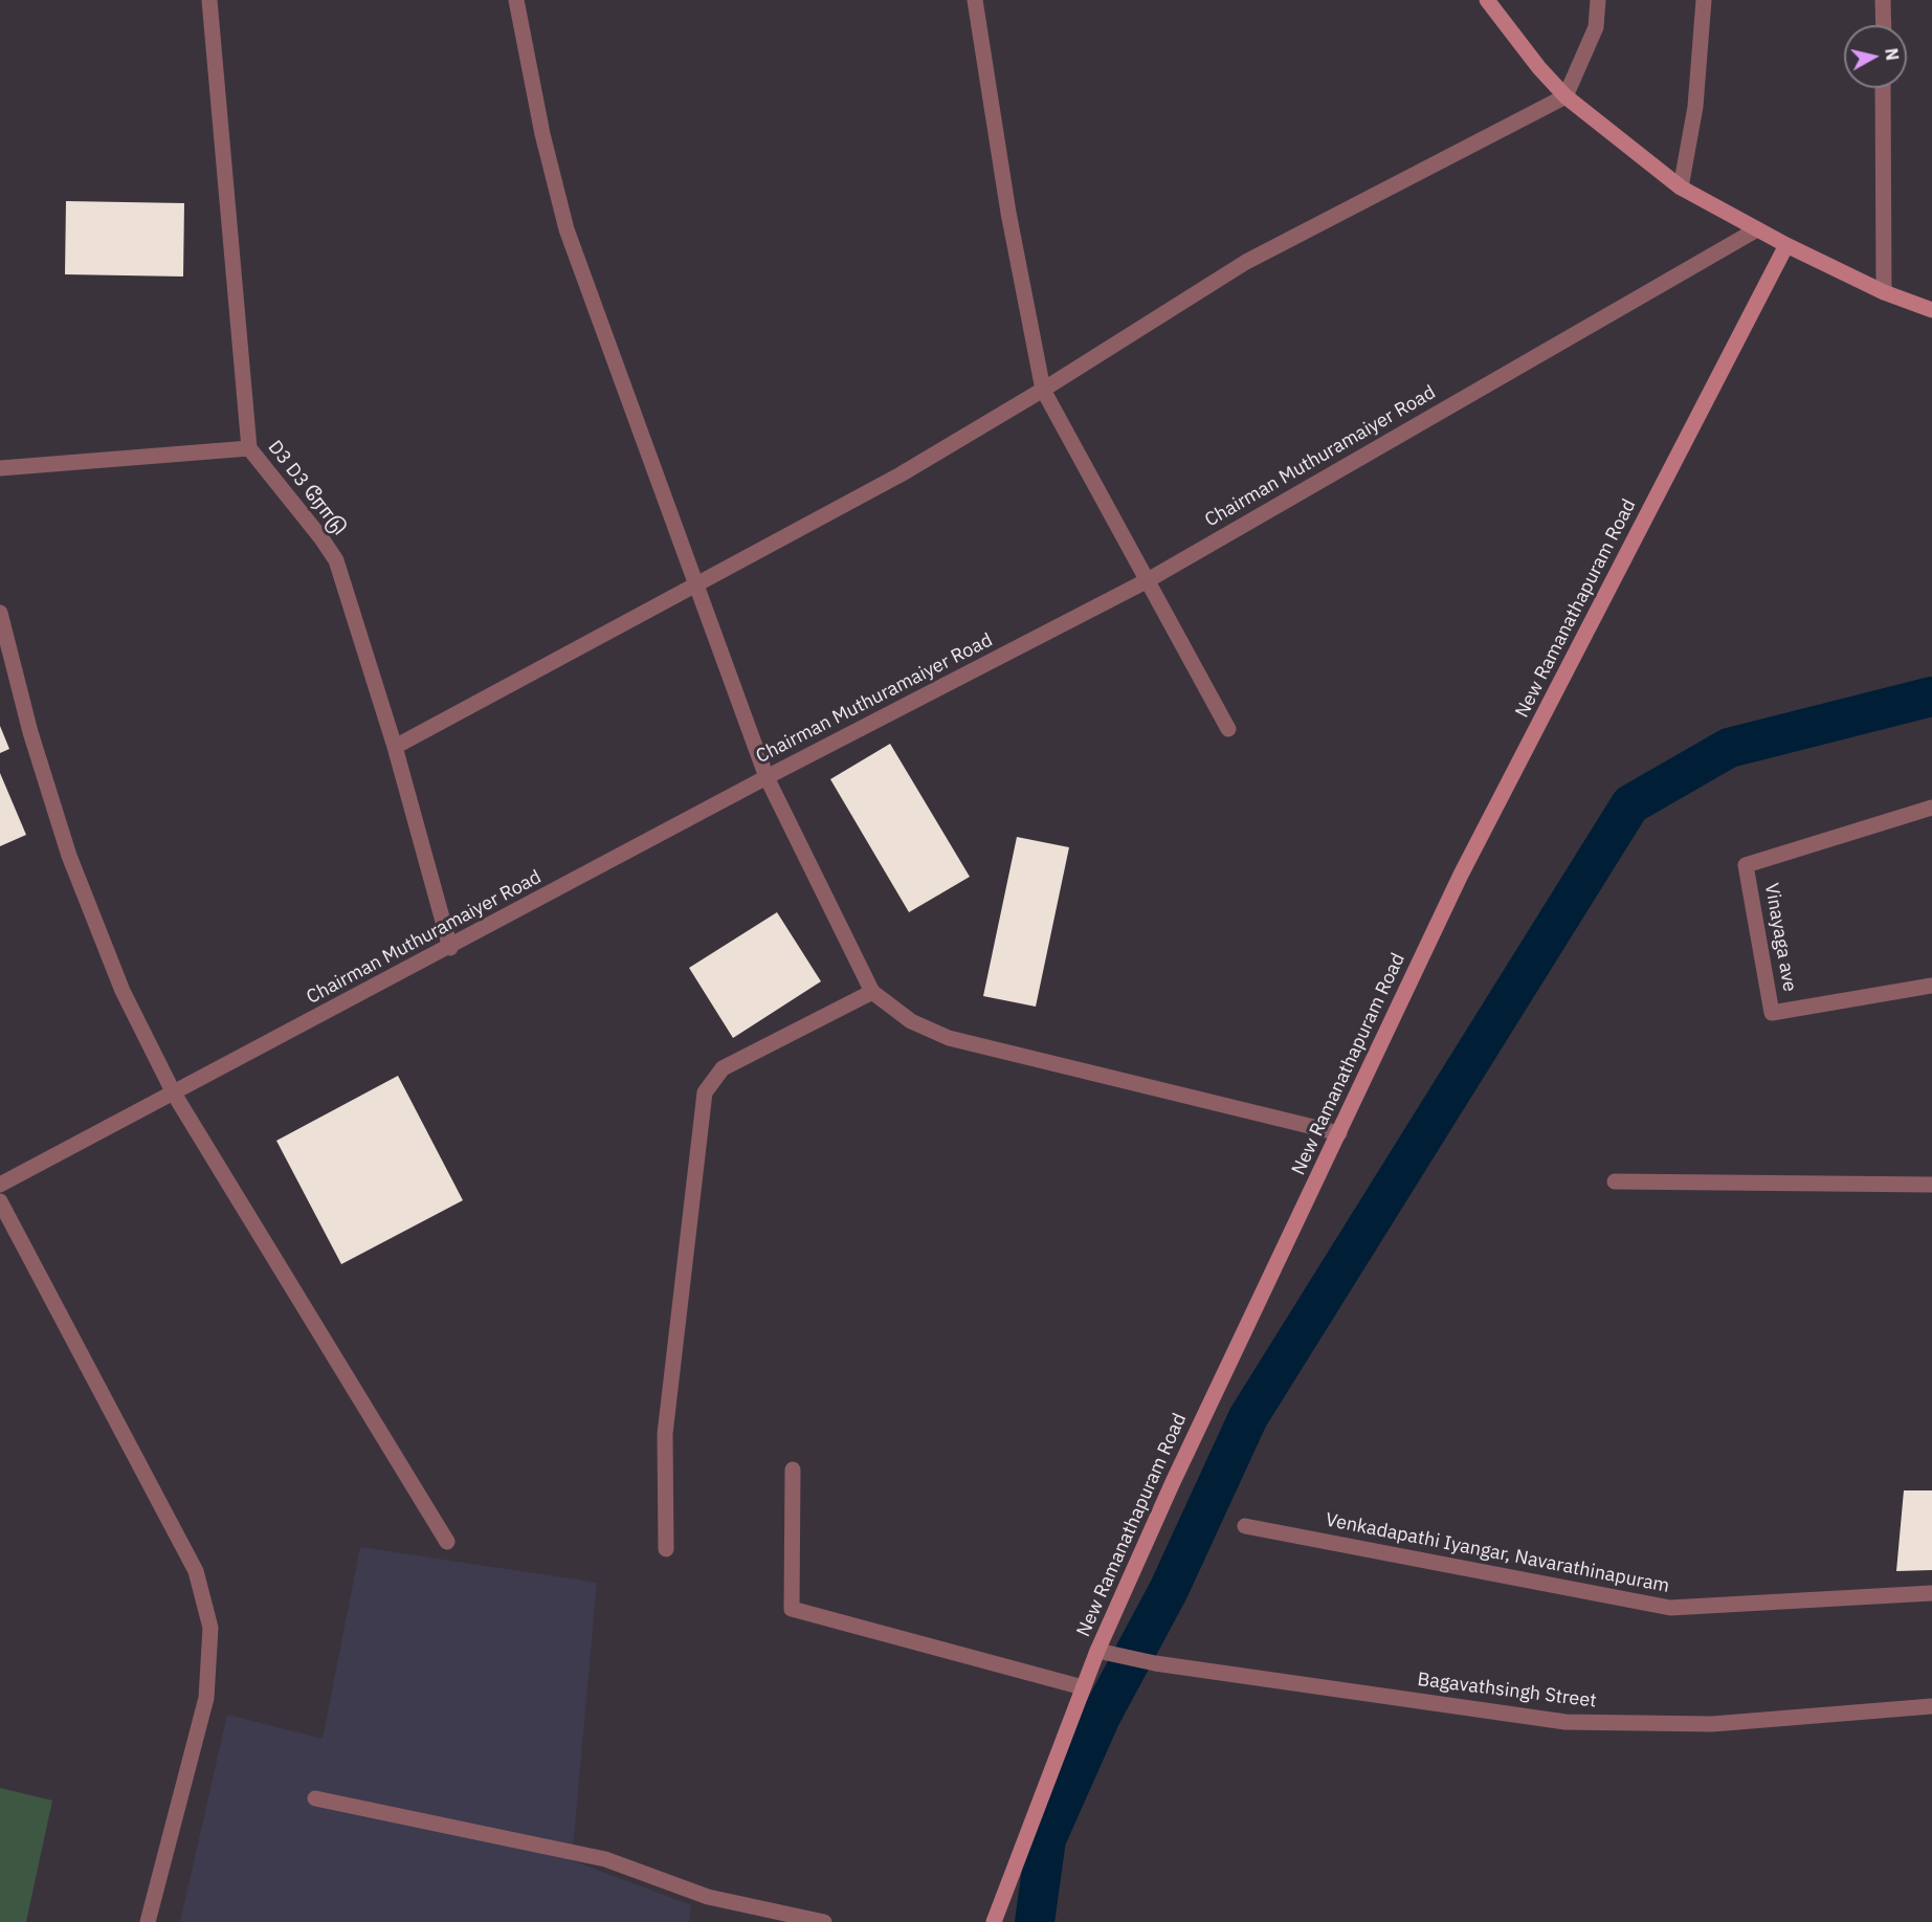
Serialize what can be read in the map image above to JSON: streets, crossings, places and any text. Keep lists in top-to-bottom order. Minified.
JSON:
{"streets":{"main road":["New Ramanathapuram Road"],"street":["Chairman Muthuramaiyer Road","D3 D3 ரோடு","Vinayaga ave","Venkadapathi Iyangar, Navarathinapuram","Bagavathsingh Street"]},"crossings":[["Chairman Muthuramaiyer Road","D3 D3 ரோடு"],["New Ramanathapuram Road","Bagavathsingh Street"]],"north":"right"}
